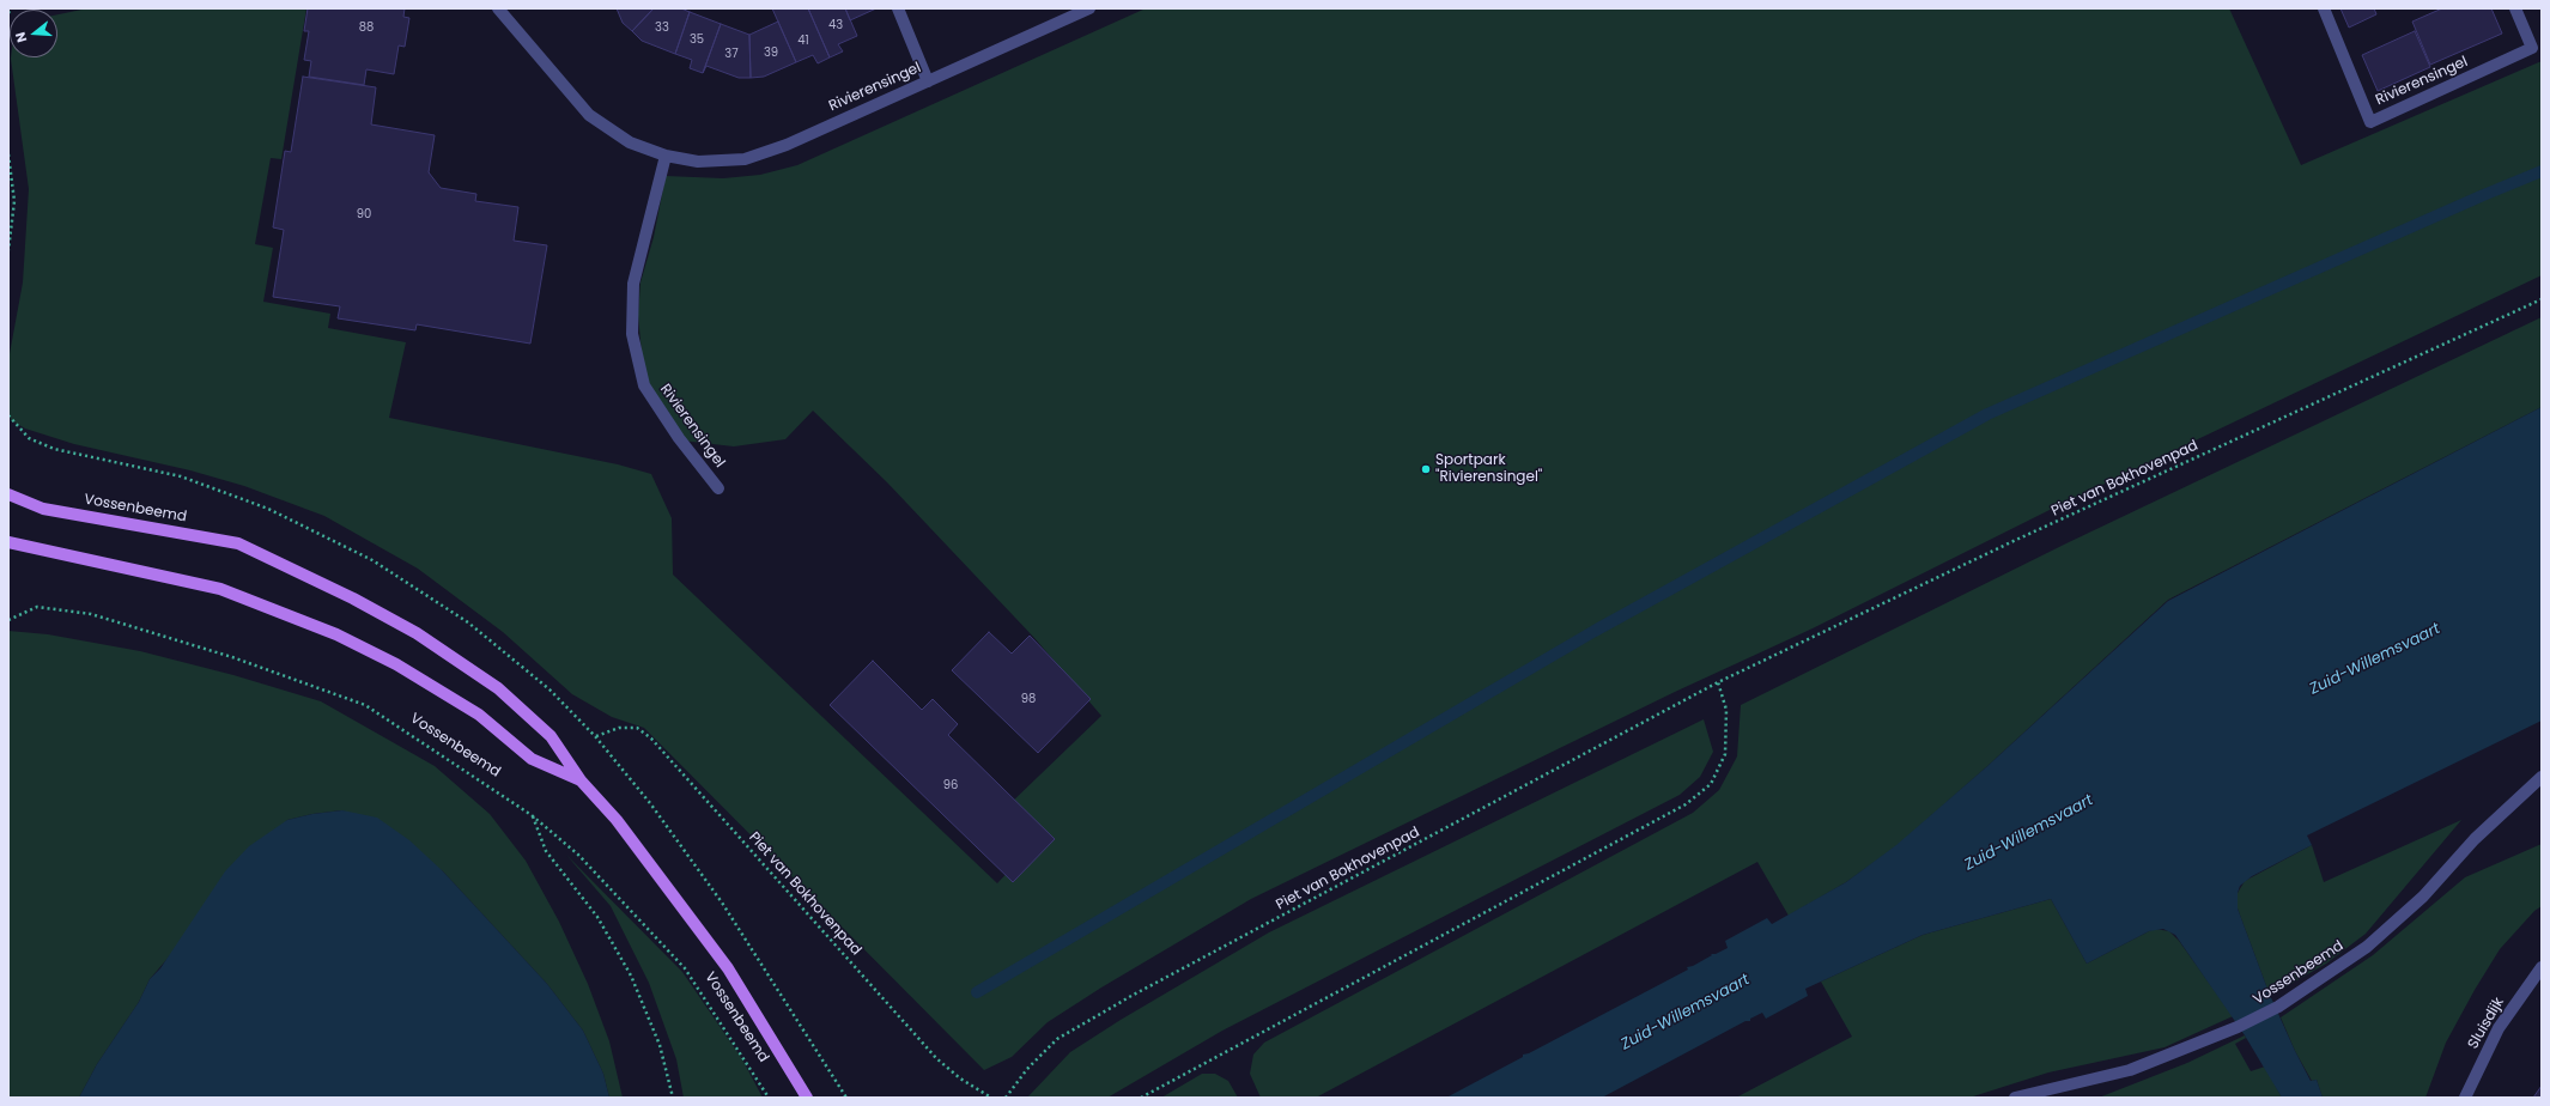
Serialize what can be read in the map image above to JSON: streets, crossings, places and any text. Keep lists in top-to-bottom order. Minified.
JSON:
{"streets":{"main road":["Vossenbeemd"],"street":["Rivierensingel","Sluisdijk"],"path":["Piet van Bokhovenpad"]},"water":["Zuid-Willemsvaart"],"places":["Sportpark \"Rivierensingel\""],"house_numbers":["43","88","33","35","41","39","37","90","98","96"],"north":"left"}
